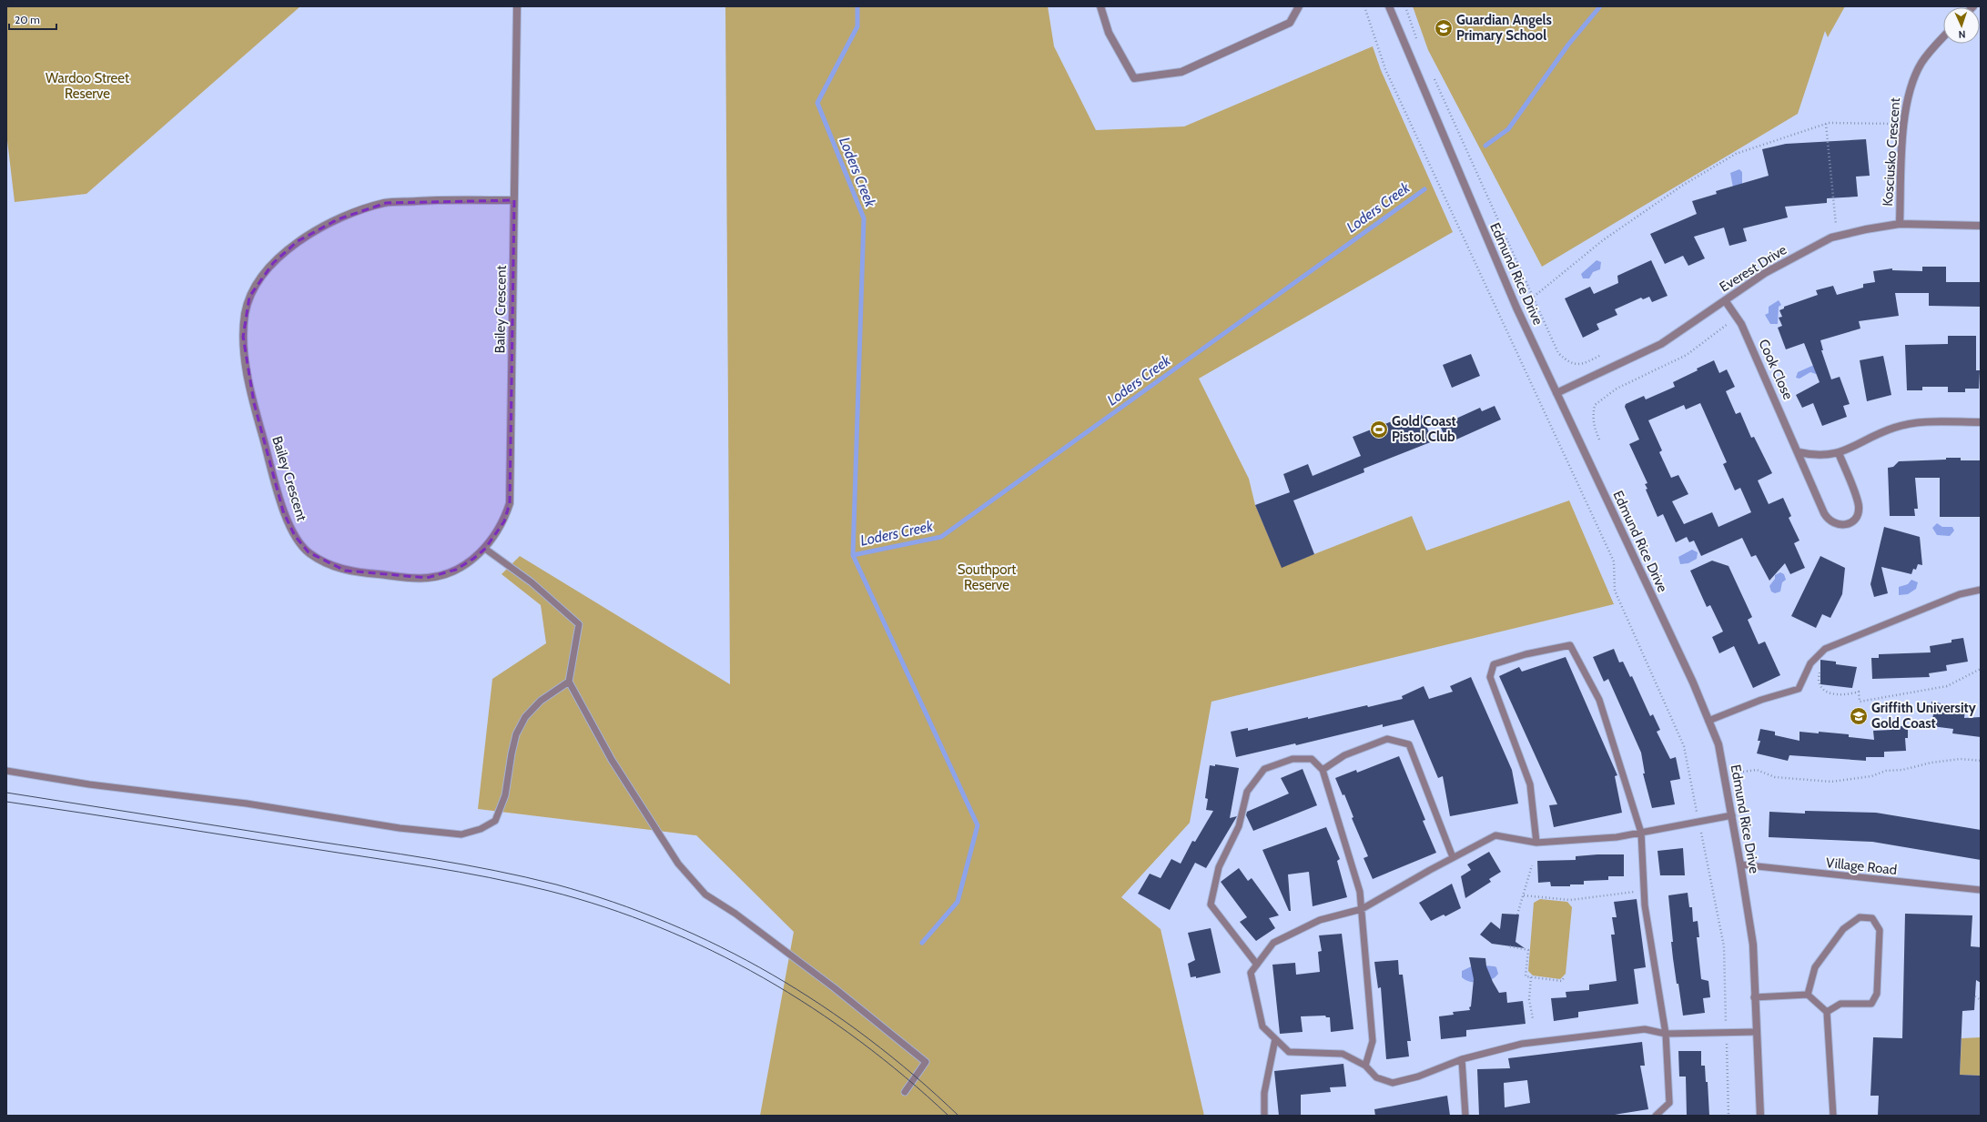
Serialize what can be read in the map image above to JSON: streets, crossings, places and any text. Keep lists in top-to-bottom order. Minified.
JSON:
{"streets":{"street":["Kosciusko Crescent","Everest Drive","Edmund Rice Drive","Bailey Crescent","Cook Close"],"lane":["Village Road"]},"crossings":[["Kosciusko Crescent","Everest Drive"],["Everest Drive","Edmund Rice Drive"],["Everest Drive","Cook Close"],["Edmund Rice Drive","Village Road"]],"water":["Loders Creek"],"parks":["Wardoo Street Reserve","Southport Reserve"],"places":{"school or university":["Guardian Angels Primary School","Griffith University Gold Coast"],"sports":["Gold Coast Pistol Club"]},"scale_bar":"20 m","north":"bottom"}
